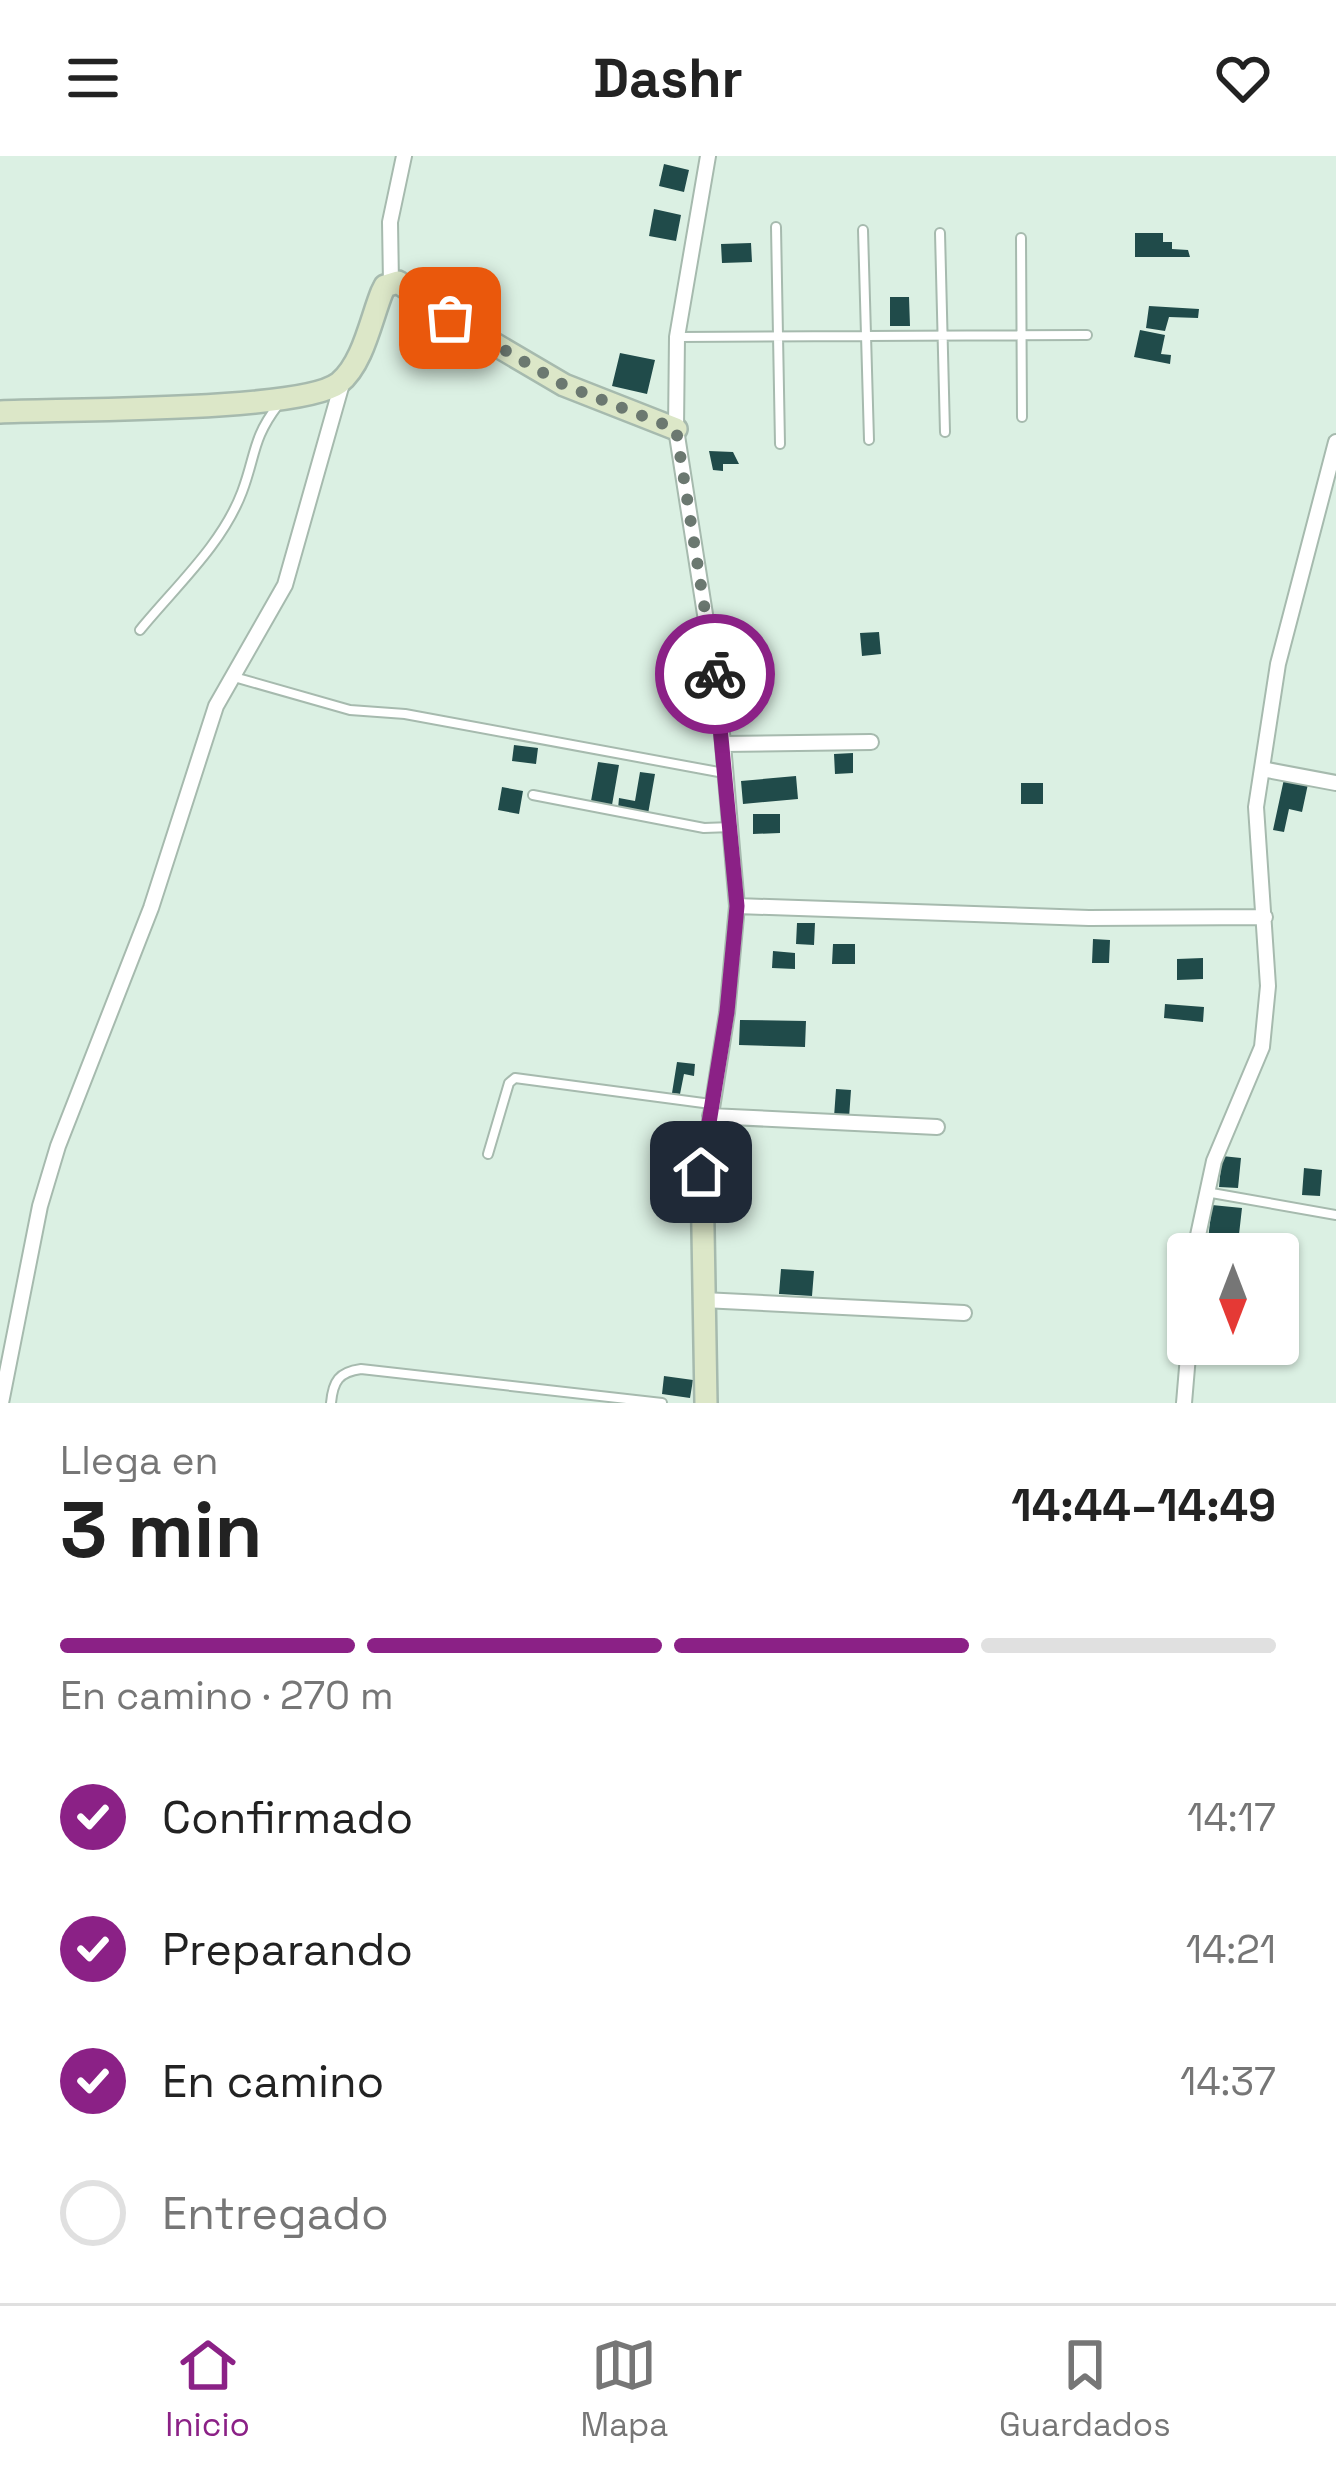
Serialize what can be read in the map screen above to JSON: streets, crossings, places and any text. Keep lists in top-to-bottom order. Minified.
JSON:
{"north":"bottom","page":{"header":"Dashr","heading":["3 min","Llega en","14:44–14:49"],"bar":"En camino · 270 m","list":[["Confirmado","14:17"],["Preparando","14:21"],["En camino","14:37"],"Entregado"],"tabs":["Inicio","Mapa","Guardados"]}}
